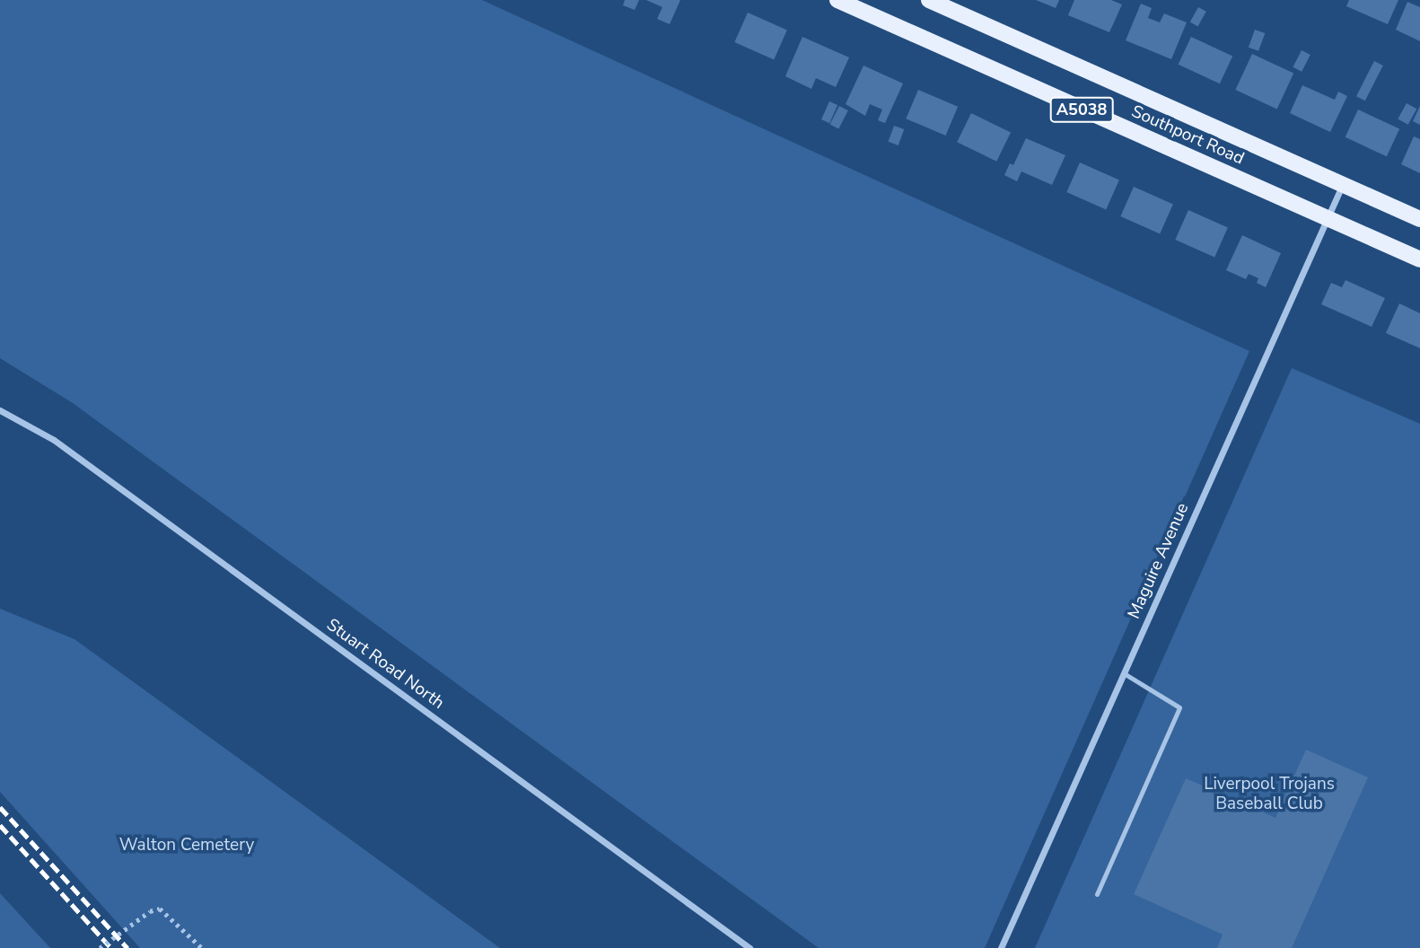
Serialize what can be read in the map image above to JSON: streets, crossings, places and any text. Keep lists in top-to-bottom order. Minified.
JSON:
{"streets":{"main road":["A5038","Southport Road"],"street":["Maguire Avenue","Stuart Road North"]},"crossings":[["Southport Road","Maguire Avenue"]],"parks":["Liverpool Trojans Baseball Club","Walton Cemetery"]}
